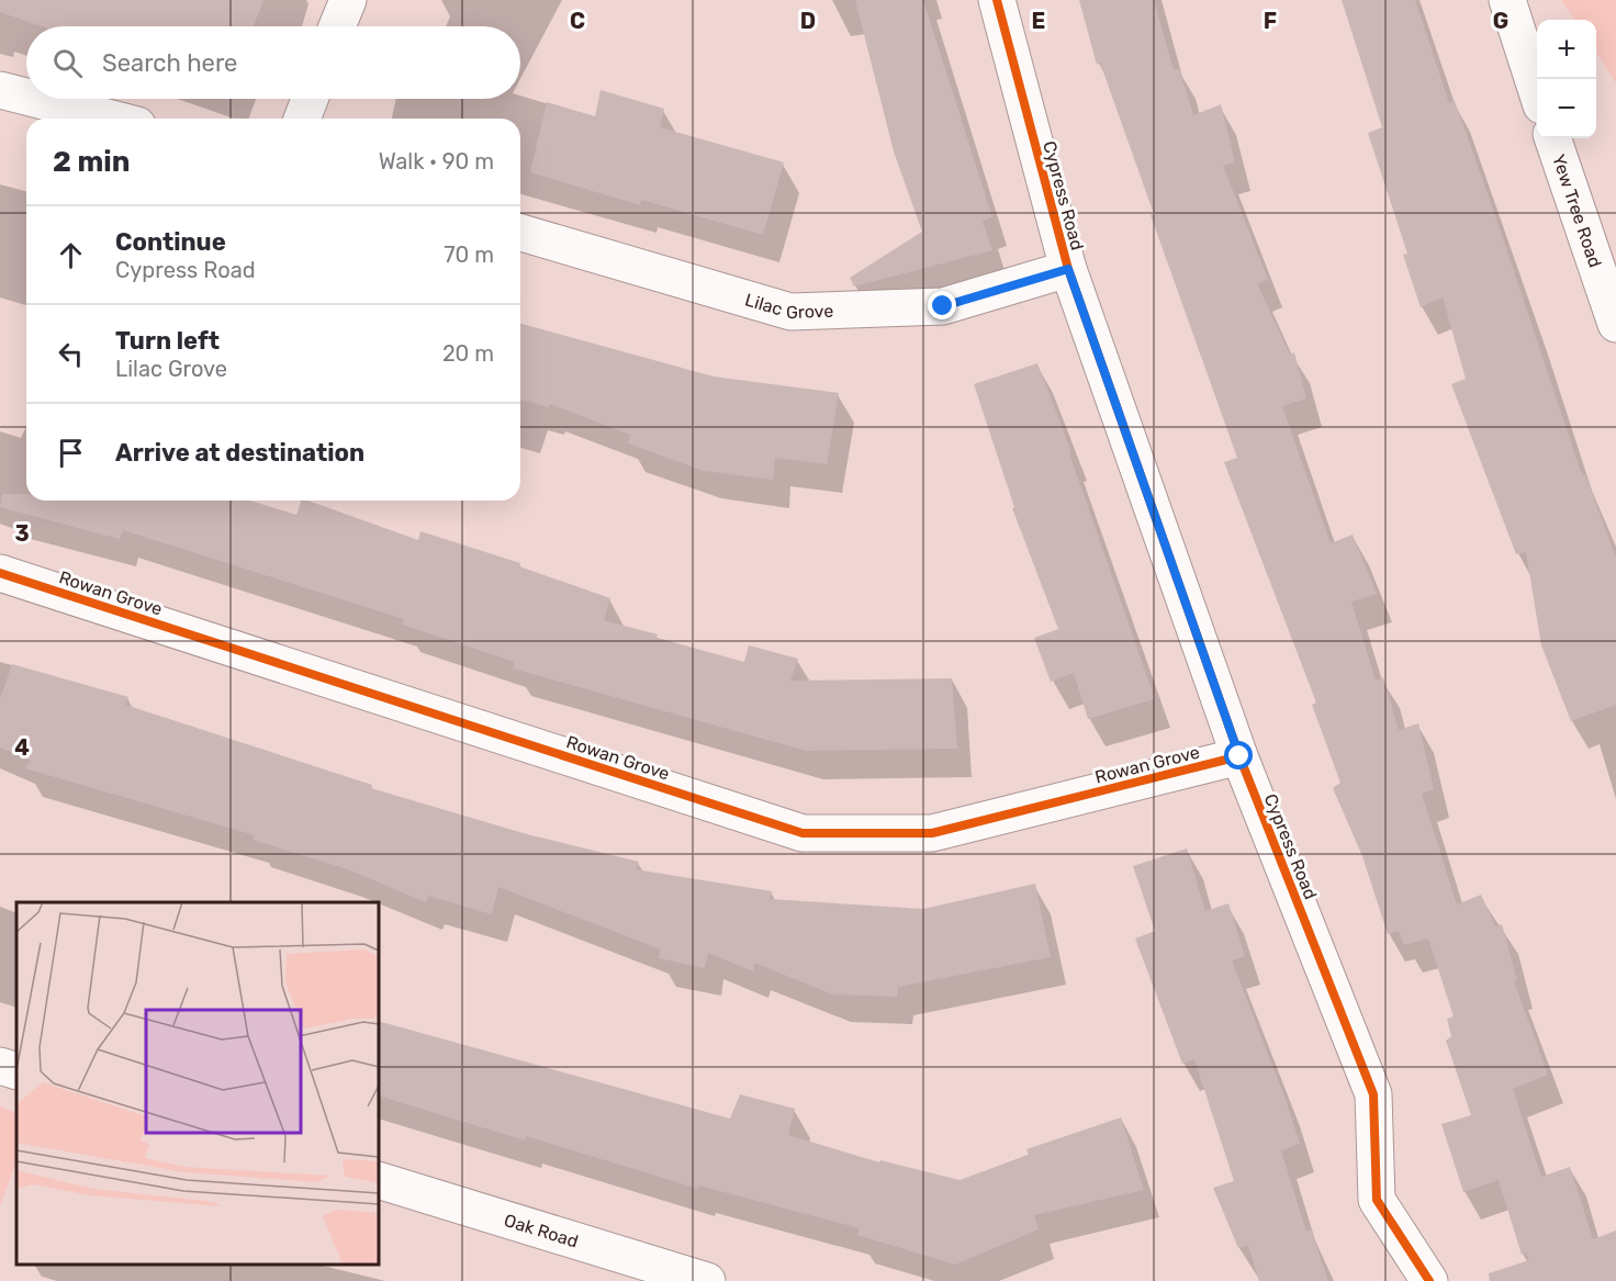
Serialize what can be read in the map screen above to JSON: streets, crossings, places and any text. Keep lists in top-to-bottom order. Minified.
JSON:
{"streets":{"street":["Cypress Road","Yew Tree Road","Lilac Grove","Rowan Grove","Oak Road"]},"crossings":[["Cypress Road","Lilac Grove"],["Cypress Road","Rowan Grove"]],"page":{"map_buttons":["+","−"],"search":"Search here","heading":["2 min","Walk · 90 m"],"list":[["Continue","Cypress Road","70 m"],["Turn left","Lilac Grove","20 m"],"Arrive at destination"]},"grid":{"columns":["C","D","E","F","G"],"rows":["3","4"]}}
